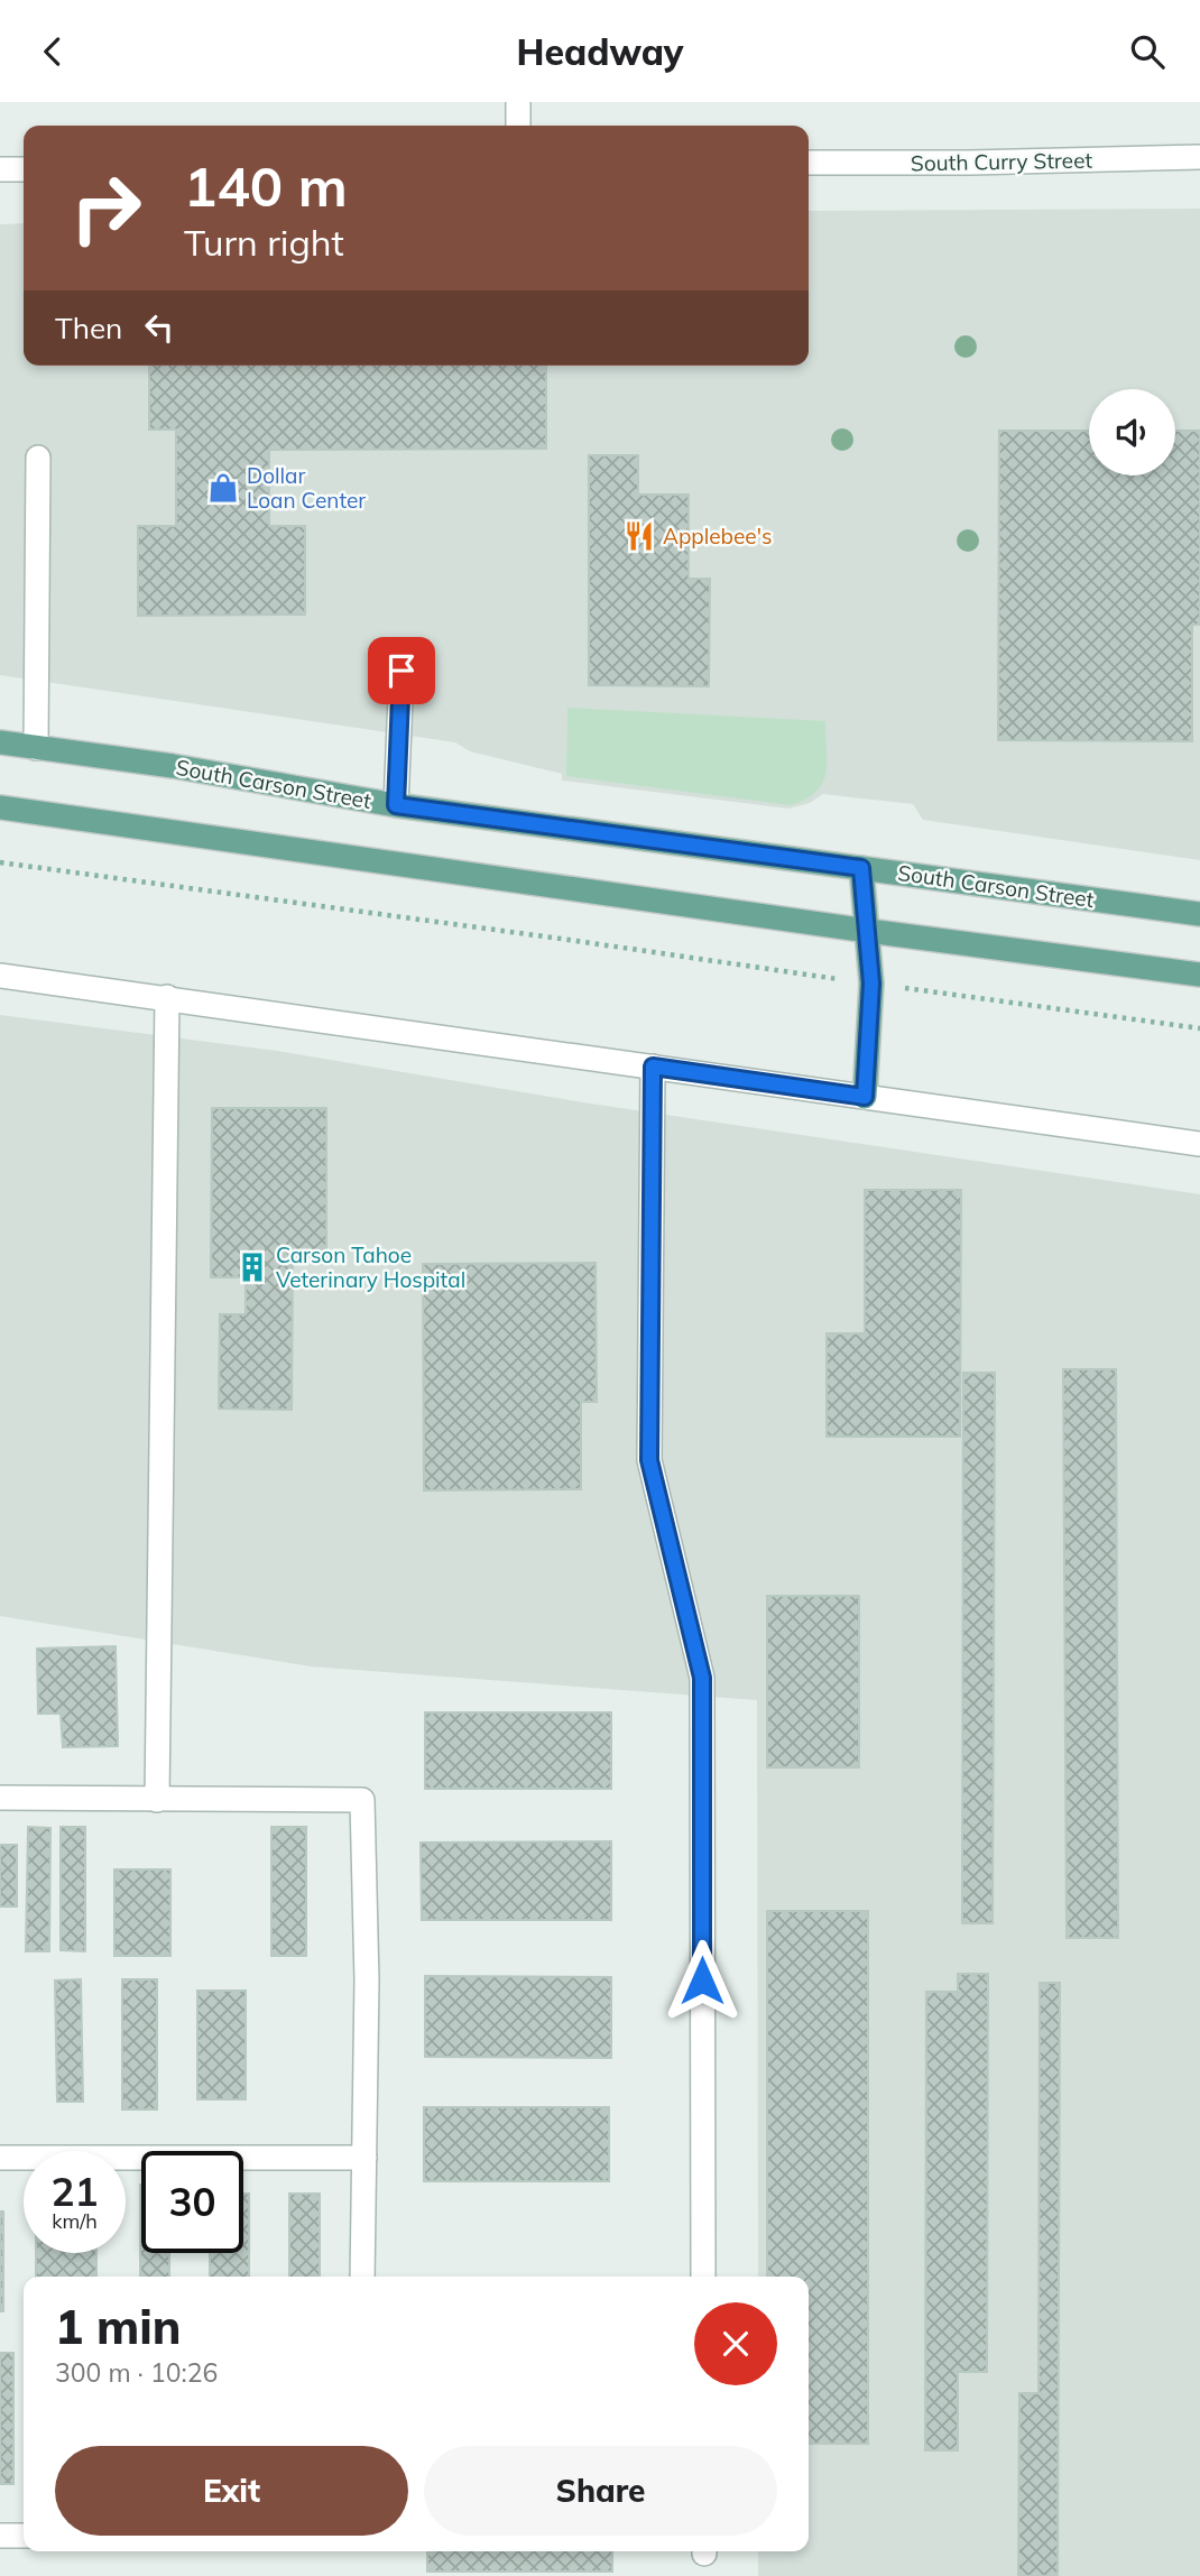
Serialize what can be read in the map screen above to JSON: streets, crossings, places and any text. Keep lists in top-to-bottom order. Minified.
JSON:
{"streets":{"main road":["South Carson Street"],"street":["South Curry Street"]},"places":{"shop":["Dollar Loan Center"],"restaurant":["Applebee's"],"building":["Carson Tahoe Veterinary Hospital"]},"page":{"header":"Headway","turn":["140 m","Turn right"],"then":"Then","speed":"21 km/h","limit":"30","heading":["1 min","300 m · 10:26"],"buttons":["Exit","Share"]}}
